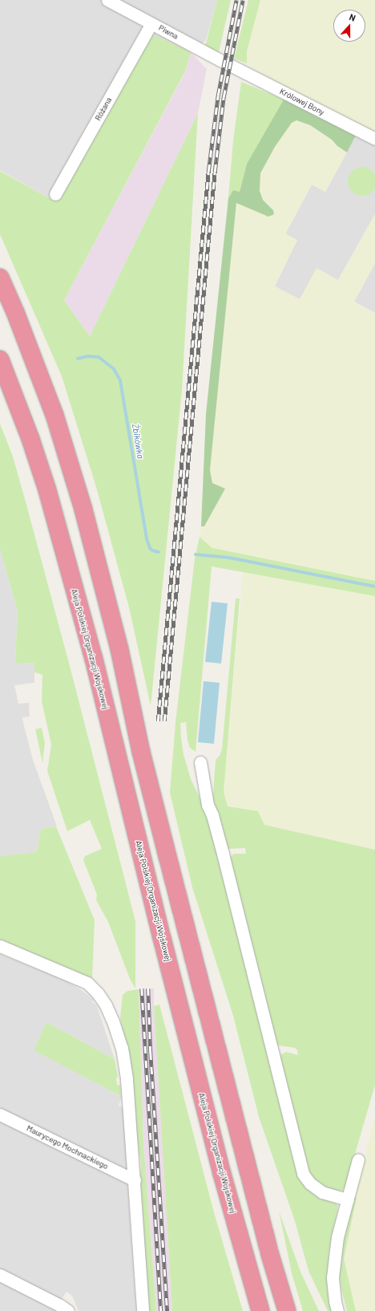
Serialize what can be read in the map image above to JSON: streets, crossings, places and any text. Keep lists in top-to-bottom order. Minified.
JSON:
{"streets":{"highway":["Aleja Polskiej Organizacji Wojskowej"],"street":["Piwna","Królowej Bony","Różana","Maurycego Mochnackiego"]},"crossings":[["Piwna","Królowej Bony"],["Piwna","Różana"]],"water":["Żbikówka"],"north":"top"}
